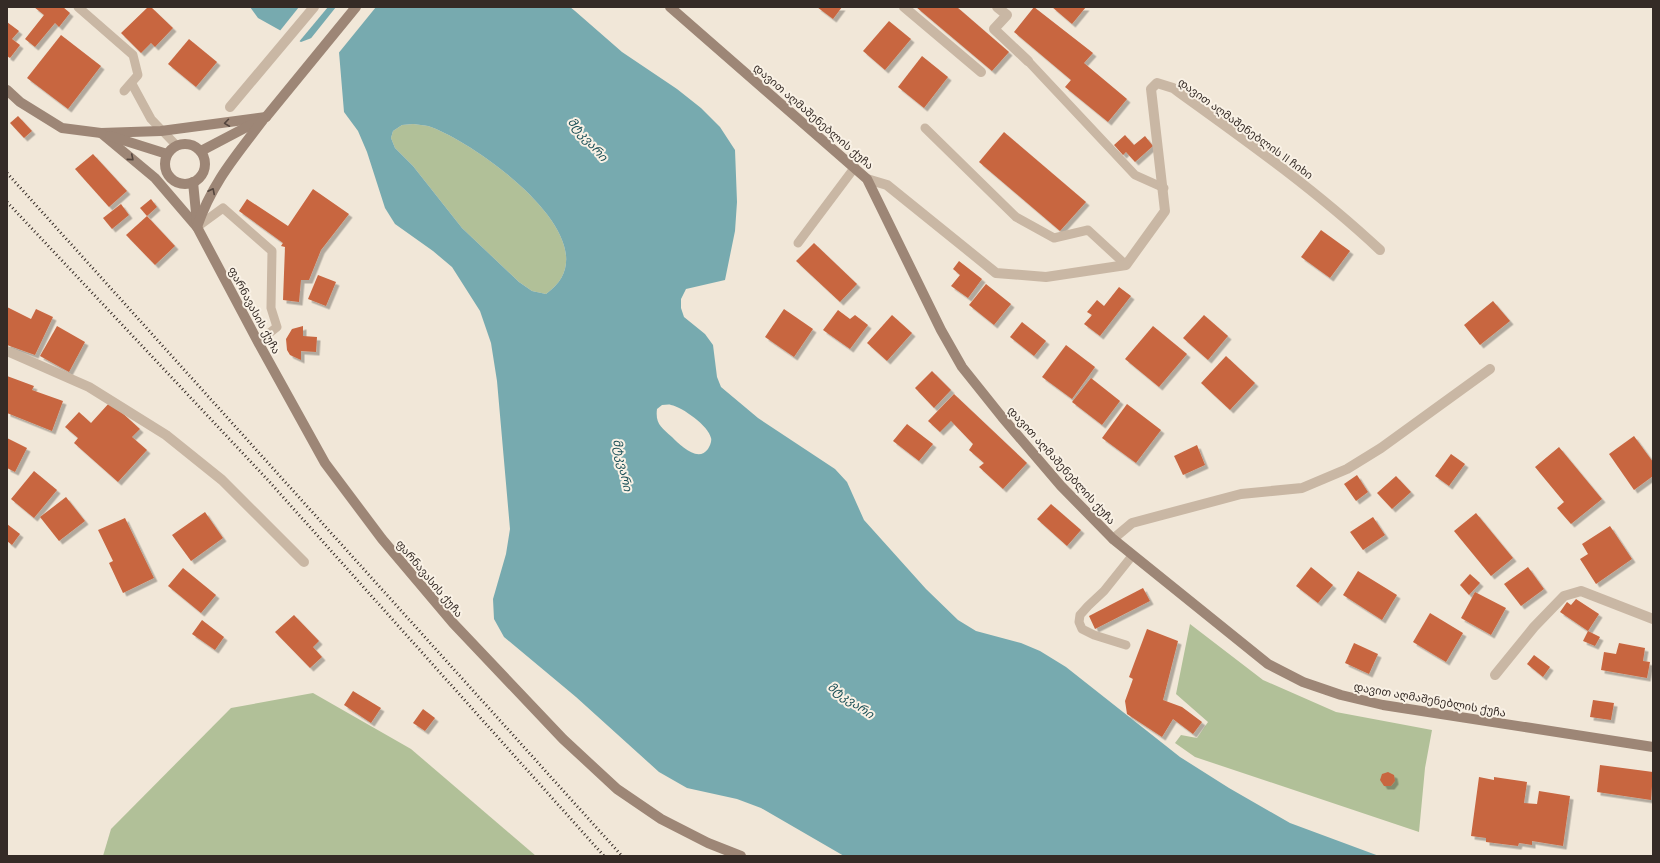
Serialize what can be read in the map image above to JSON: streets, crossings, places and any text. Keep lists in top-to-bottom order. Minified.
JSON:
{"streets":{"main road":["დავით აღმაშენებლის ქუჩა","ფარნავასის ქუჩა"],"street":["დავით აღმაშენებლის II ჩიხი"]},"water":["მტკვარი"]}
